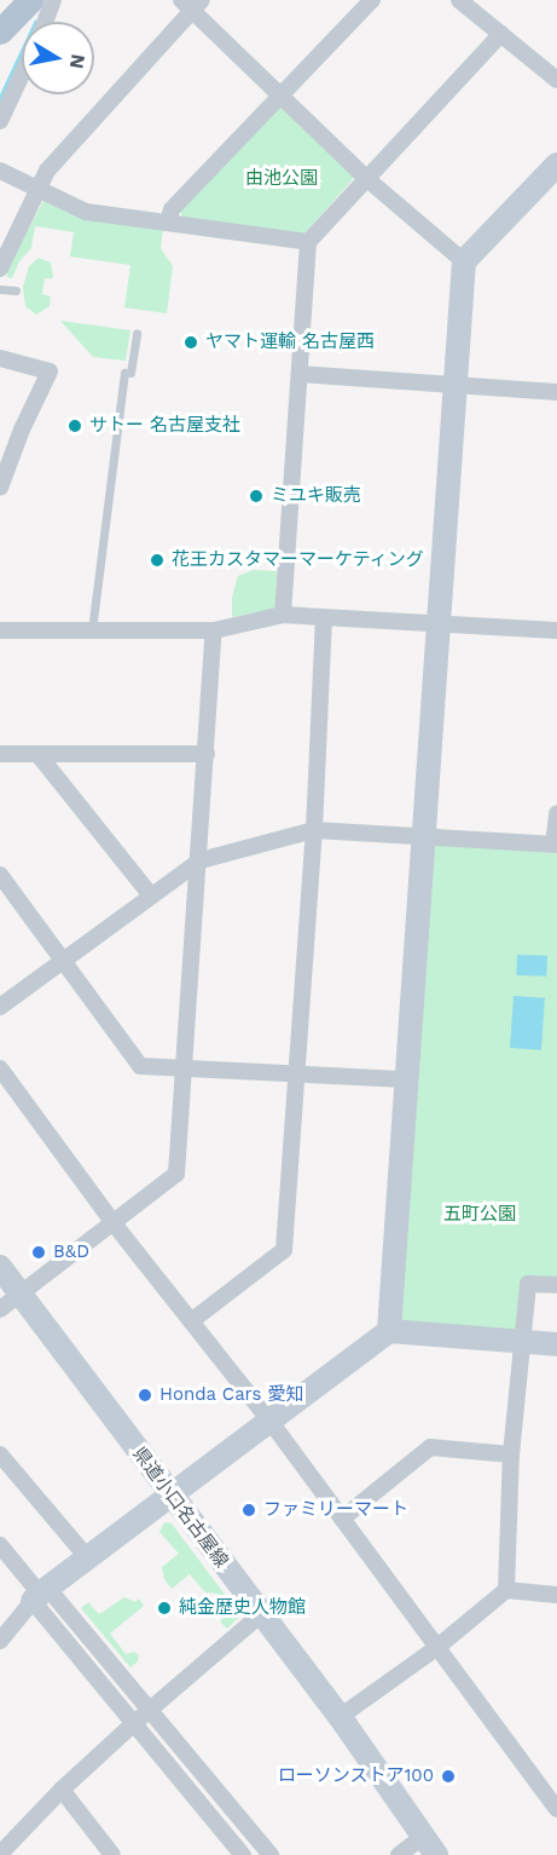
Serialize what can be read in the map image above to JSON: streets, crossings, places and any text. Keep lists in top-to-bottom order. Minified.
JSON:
{"streets":{"street":["県道小口名古屋線"]},"parks":["由池公園","五町公園"],"places":["ヤマト運輸 名古屋西","サトー 名古屋支社","ミユキ販売","花王カスタマーマーケティング","B&D","Honda Cars 愛知","ファミリーマート","純金歴史人物館","ローソンストア100"],"north":"right"}
